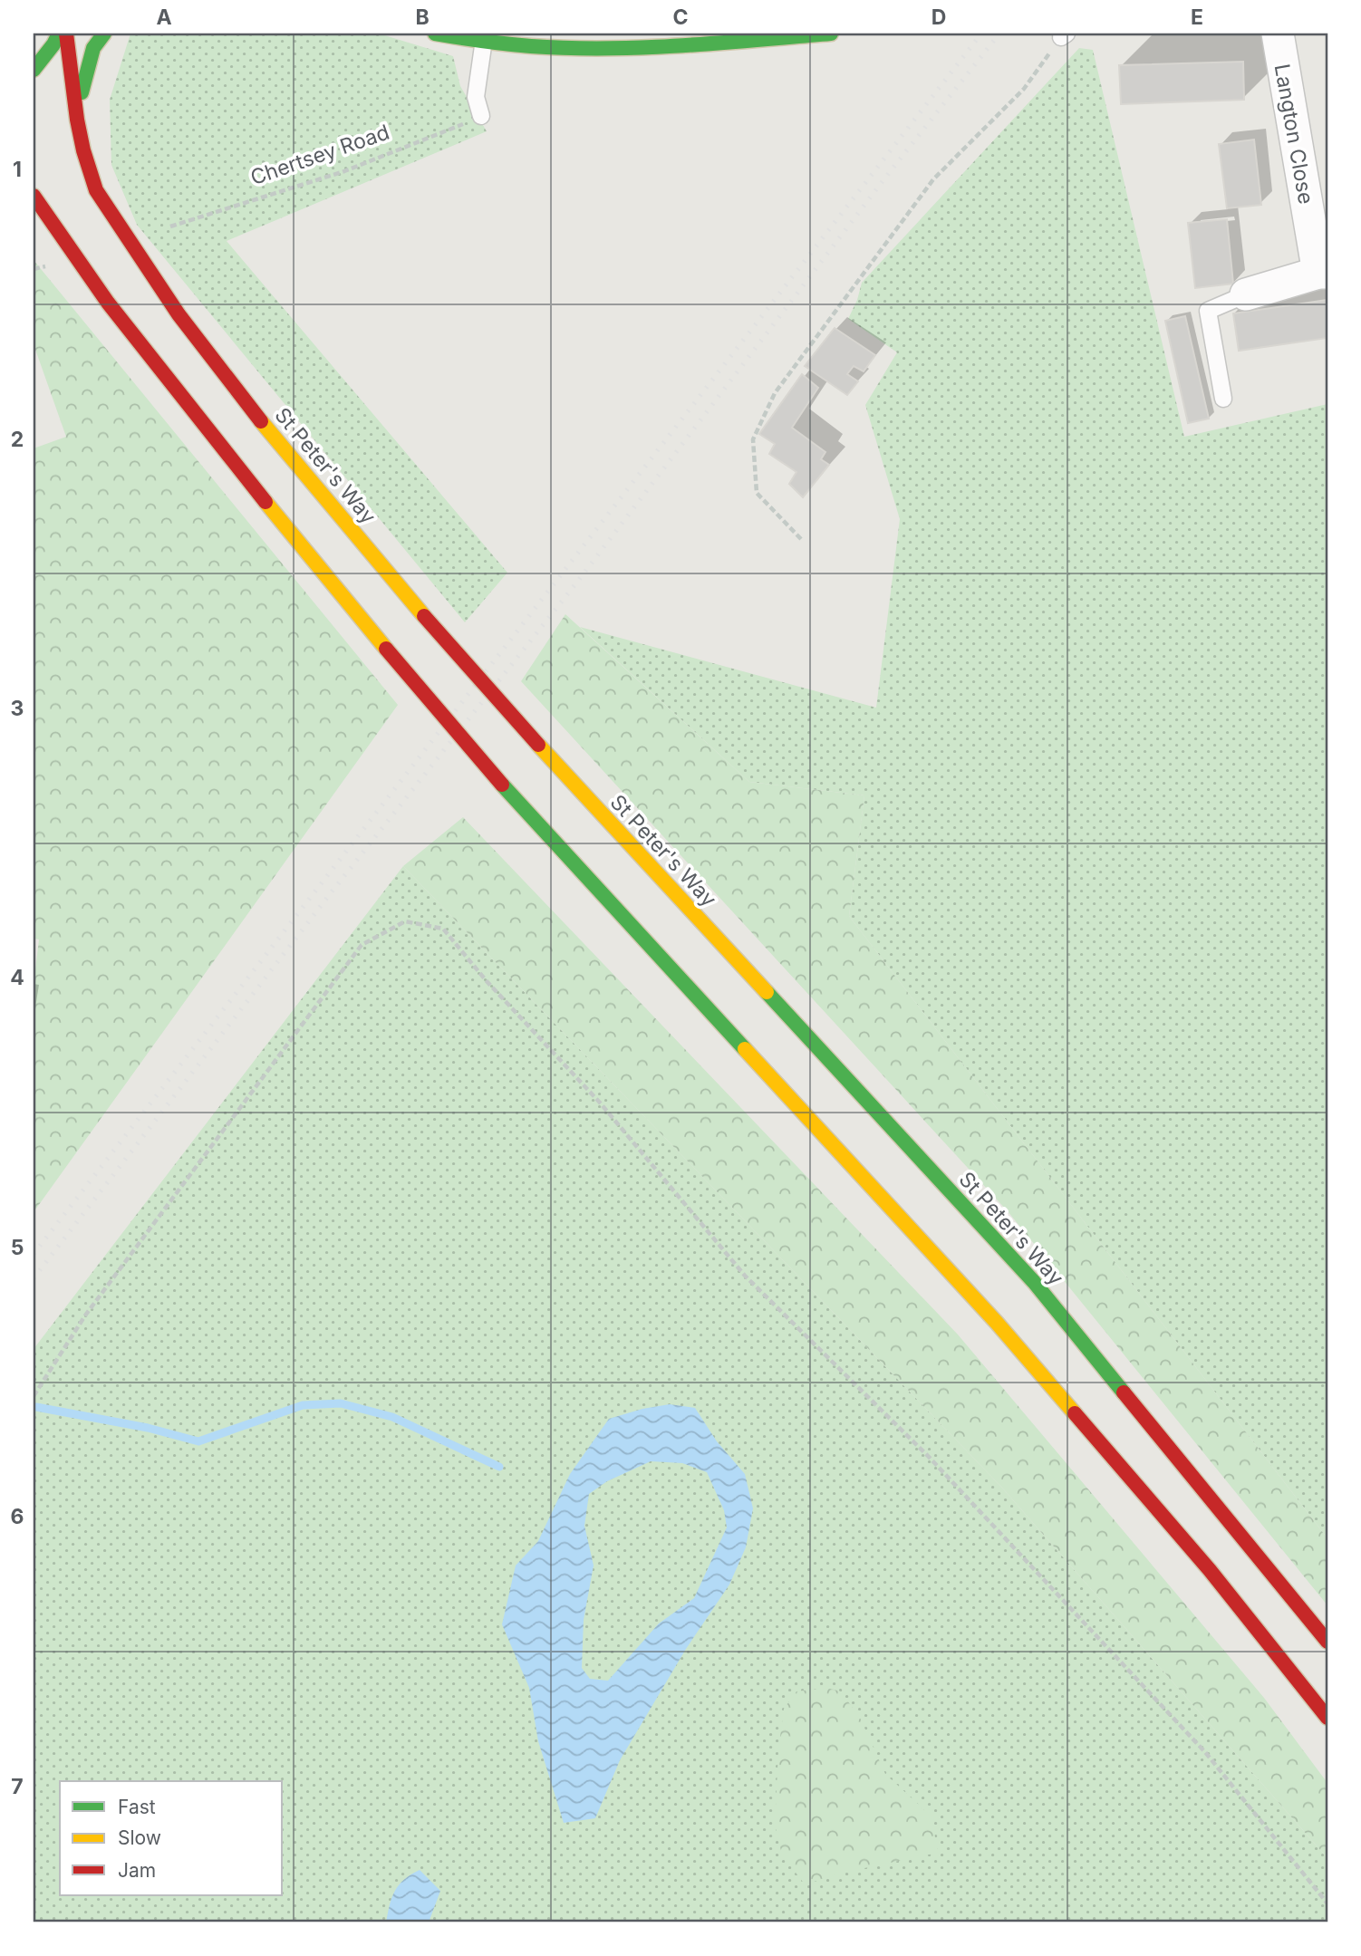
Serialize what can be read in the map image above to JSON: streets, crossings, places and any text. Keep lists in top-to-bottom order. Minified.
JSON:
{"streets":{"main road":["St Peter's Way"],"street":["Langton Close"],"path":["Chertsey Road"]},"legend":["Fast","Slow","Jam"],"grid":{"columns":["A","B","C","D","E"],"rows":["1","2","3","4","5","6","7"]}}
